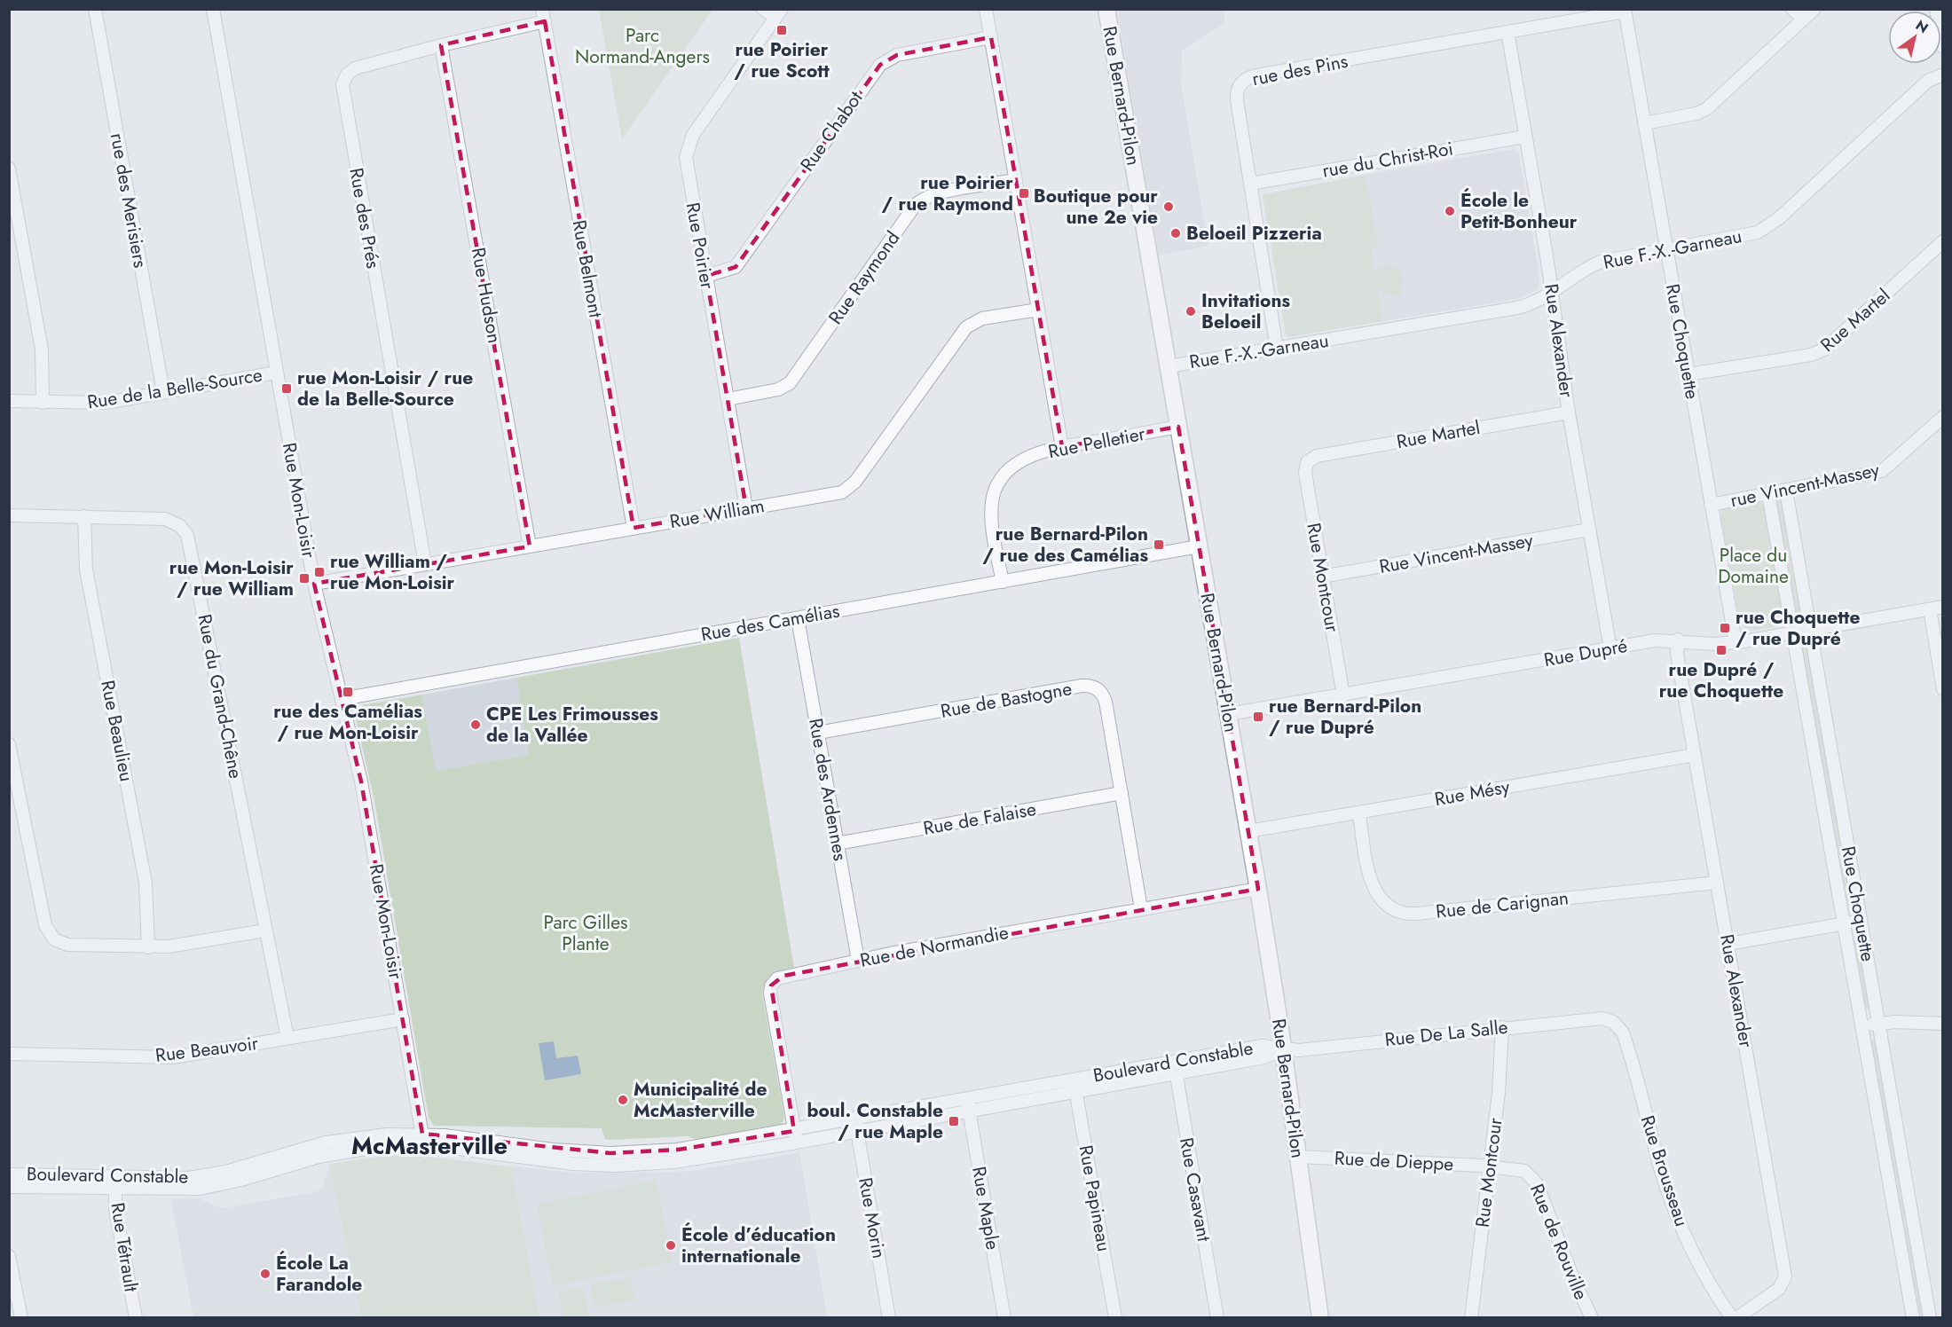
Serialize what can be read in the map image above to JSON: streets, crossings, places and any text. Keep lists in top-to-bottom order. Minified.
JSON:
{"streets":{"main road":["Rue Bernard-Pilon"],"street":["rue des Pins","Rue Chabot","rue du Christ-Roi","rue des Merisiers","Rue des Prés","Rue Poirier","Rue F.-X.-Garneau","Rue Belmont","Rue Raymond","Rue Hudson","Rue Martel","Rue Alexander","Rue Choquette","Rue de la Belle-Source","Rue Pelletier","rue Vincent-Massey","Rue Mon-Loisir","Rue William","Rue Vincent-Massey","Rue Montcour","Rue des Camélias","Rue Dupré","Rue du Grand-Chêne","Rue de Bastogne","Rue Beaulieu","Rue des Ardennes","Rue Mésy","Rue de Falaise","Rue de Carignan","Rue de Normandie","Rue De La Salle","Rue Beauvoir","Boulevard Constable","Rue de Dieppe","Rue Brousseau","Rue Casavant","Rue Papineau","Rue Maple","Rue Morin","Rue de Rouville","Rue Tétrault"]},"crossings":[["rue des Pins","rue du Christ-Roi"],["rue des Pins","Rue F.-X.-Garneau"],["rue des Pins","Rue Alexander"],["rue des Pins","Rue Choquette"],["Rue Bernard-Pilon","Rue F.-X.-Garneau"],["Rue Bernard-Pilon","Rue Pelletier"],["Rue Bernard-Pilon","Rue des Camélias"],["Rue Bernard-Pilon","Rue Dupré"],["Rue Bernard-Pilon","Rue Mésy"],["Rue Bernard-Pilon","Rue de Normandie"],["Rue Bernard-Pilon","Rue De La Salle"],["Rue Bernard-Pilon","Boulevard Constable"],["Rue Bernard-Pilon","Rue de Dieppe"],["Rue Chabot","Rue Poirier"],["rue du Christ-Roi","Rue Alexander"],["rue des Merisiers","Rue de la Belle-Source"],["Rue des Prés","Rue Belmont"],["Rue des Prés","Rue Hudson"],["Rue des Prés","Rue William"],["Rue Poirier","Rue Raymond"],["Rue Poirier","Rue William"],["Rue F.-X.-Garneau","Rue Alexander"],["Rue F.-X.-Garneau","Rue Choquette"],["Rue Belmont","Rue William"],["Rue Hudson","Rue William"],["Rue Martel","Rue Alexander"],["Rue Martel","Rue Choquette"],["Rue Martel","Rue Montcour"],["Rue Alexander","Rue Vincent-Massey"],["Rue Alexander","Rue Dupré"],["Rue Alexander","Rue Mésy"],["Rue Alexander","Rue de Carignan"],["Rue Choquette","rue Vincent-Massey"],["Rue Choquette","Rue Dupré"],["Rue de la Belle-Source","Rue Mon-Loisir"],["Rue Pelletier","Rue des Camélias"],["Rue Mon-Loisir","Rue William"],["Rue Mon-Loisir","Rue des Camélias"],["Rue Mon-Loisir","Rue Beauvoir"],["Rue Mon-Loisir","Boulevard Constable"],["Rue Vincent-Massey","Rue Montcour"],["Rue Montcour","Rue Dupré"],["Rue Montcour","Rue De La Salle"],["Rue Montcour","Rue de Dieppe"],["Rue Montcour","Rue de Rouville"],["Rue des Camélias","Rue des Ardennes"],["Rue du Grand-Chêne","Rue Beaulieu"],["Rue du Grand-Chêne","Rue Beauvoir"],["Rue de Bastogne","Rue des Ardennes"],["Rue de Bastogne","Rue de Falaise"],["Rue de Bastogne","Rue de Normandie"],["Rue des Ardennes","Rue de Falaise"],["Rue des Ardennes","Rue de Normandie"],["Rue Mésy","Rue de Carignan"],["Rue de Normandie","Boulevard Constable"],["Rue De La Salle","Boulevard Constable"],["Rue De La Salle","Rue Brousseau"],["Boulevard Constable","Rue Casavant"],["Boulevard Constable","Rue Papineau"],["Boulevard Constable","Rue Maple"],["Boulevard Constable","Rue Morin"],["Boulevard Constable","Rue Tétrault"],["Rue de Dieppe","Rue de Rouville"]],"districts":["McMasterville"],"parks":["Parc Normand-Angers","Place du Domaine","Parc Gilles Plante"],"places":{"transit":["rue Poirier / rue Scott","rue Poirier / rue Raymond","rue Mon-Loisir / rue de la Belle-Source","rue Bernard-Pilon / rue des Camélias","rue William / rue Mon-Loisir","rue Mon-Loisir / rue William","rue Choquette / rue Dupré","rue Dupré / rue Choquette","rue des Camélias / rue Mon-Loisir","rue Bernard-Pilon / rue Dupré","boul. Constable / rue Maple"],"other":["Boutique pour une 2e vie","École le Petit-Bonheur","Beloeil Pizzeria","Invitations Beloeil","CPE Les Frimousses de la Vallée","Municipalité de McMasterville","École d’éducation internationale","École La Farandole"]},"north":"top right"}
